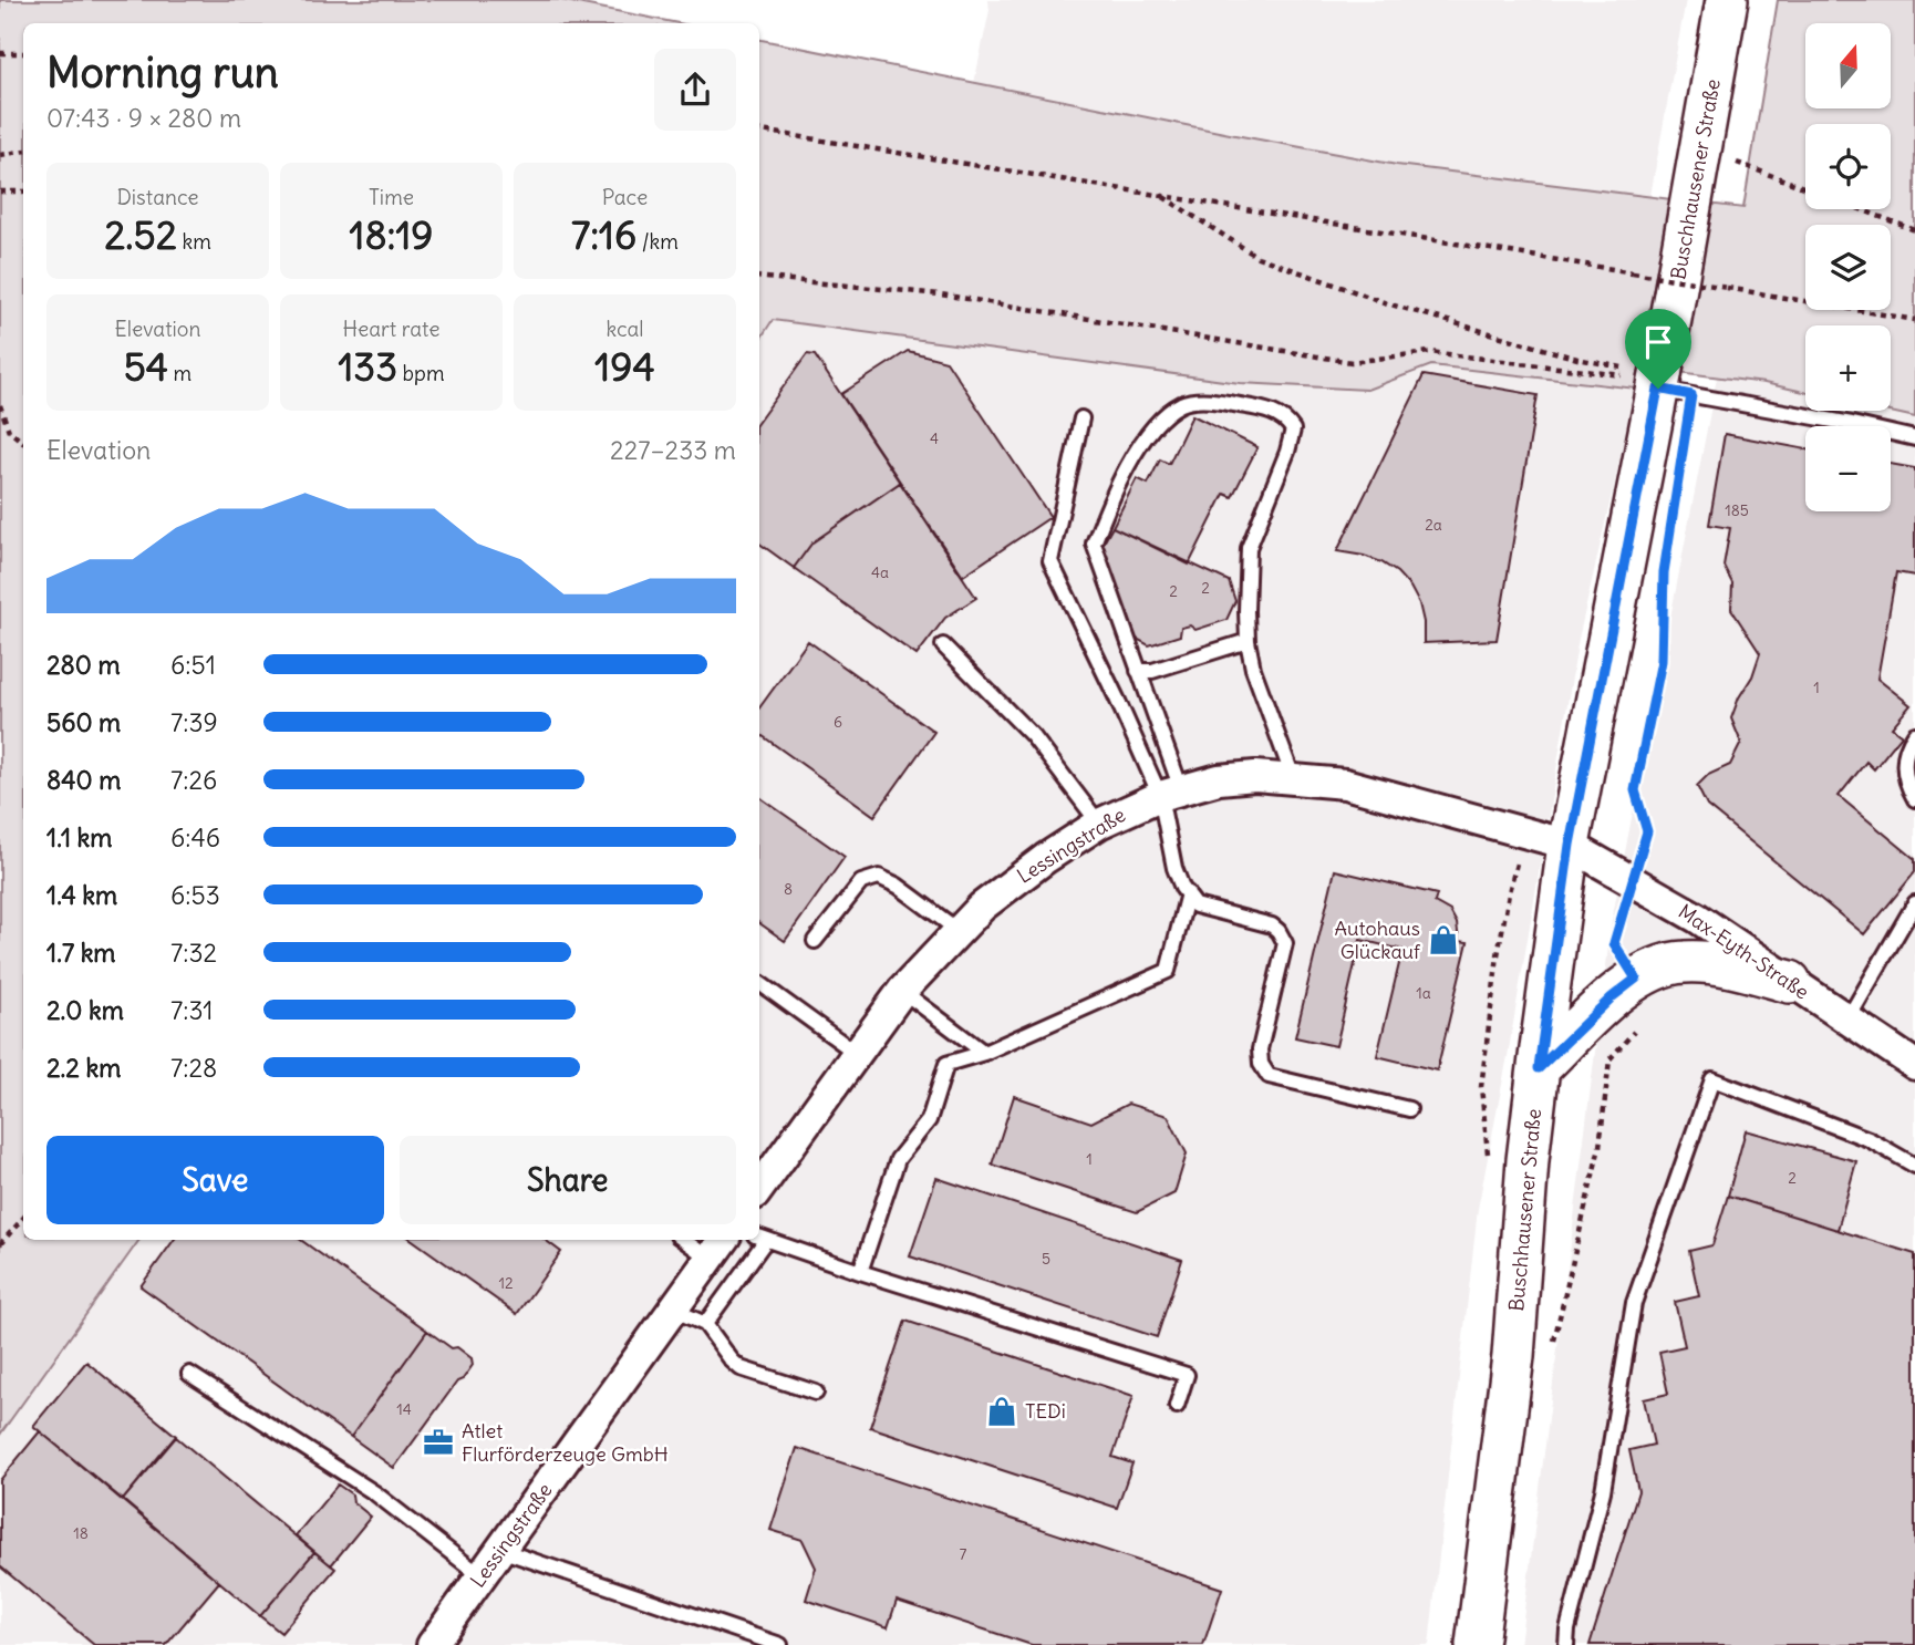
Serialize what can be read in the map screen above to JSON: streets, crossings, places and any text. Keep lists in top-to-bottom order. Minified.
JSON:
{"streets":{"main road":["Buschhausener Straße"],"street":["Lessingstraße","Max-Eyth-Straße"]},"crossings":[["Buschhausener Straße","Lessingstraße"],["Buschhausener Straße","Max-Eyth-Straße"],["Lessingstraße","Max-Eyth-Straße"]],"places":{"shop":["Autohaus Glückauf","TEDi"],"office":["Atlet Flurförderzeuge GmbH"]},"house_numbers":["4","185","2a","4a","2","2","1","6","8","1a","1","2","5","12","14","18","7"],"north":"top","page":{"map_buttons":["+","−"],"heading":["Morning run","07:43 · 9 × 280 m"],"stats":[["Distance","2.52 km"],["Time","18:19"],["Pace","7:16 /km"],["Elevation","54 m"],["Heart rate","133 bpm"],["kcal","194"]],"chart":["Elevation","227–233 m"],"list":[{"name":"280 m","note":"6:51"},{"name":"560 m","note":"7:39"},{"name":"840 m","note":"7:26"},{"name":"1.1 km","note":"6:46"},{"name":"1.4 km","note":"6:53"},{"name":"1.7 km","note":"7:32"},{"name":"2.0 km","note":"7:31"},{"name":"2.2 km","note":"7:28"}],"buttons":["Save","Share"]}}
